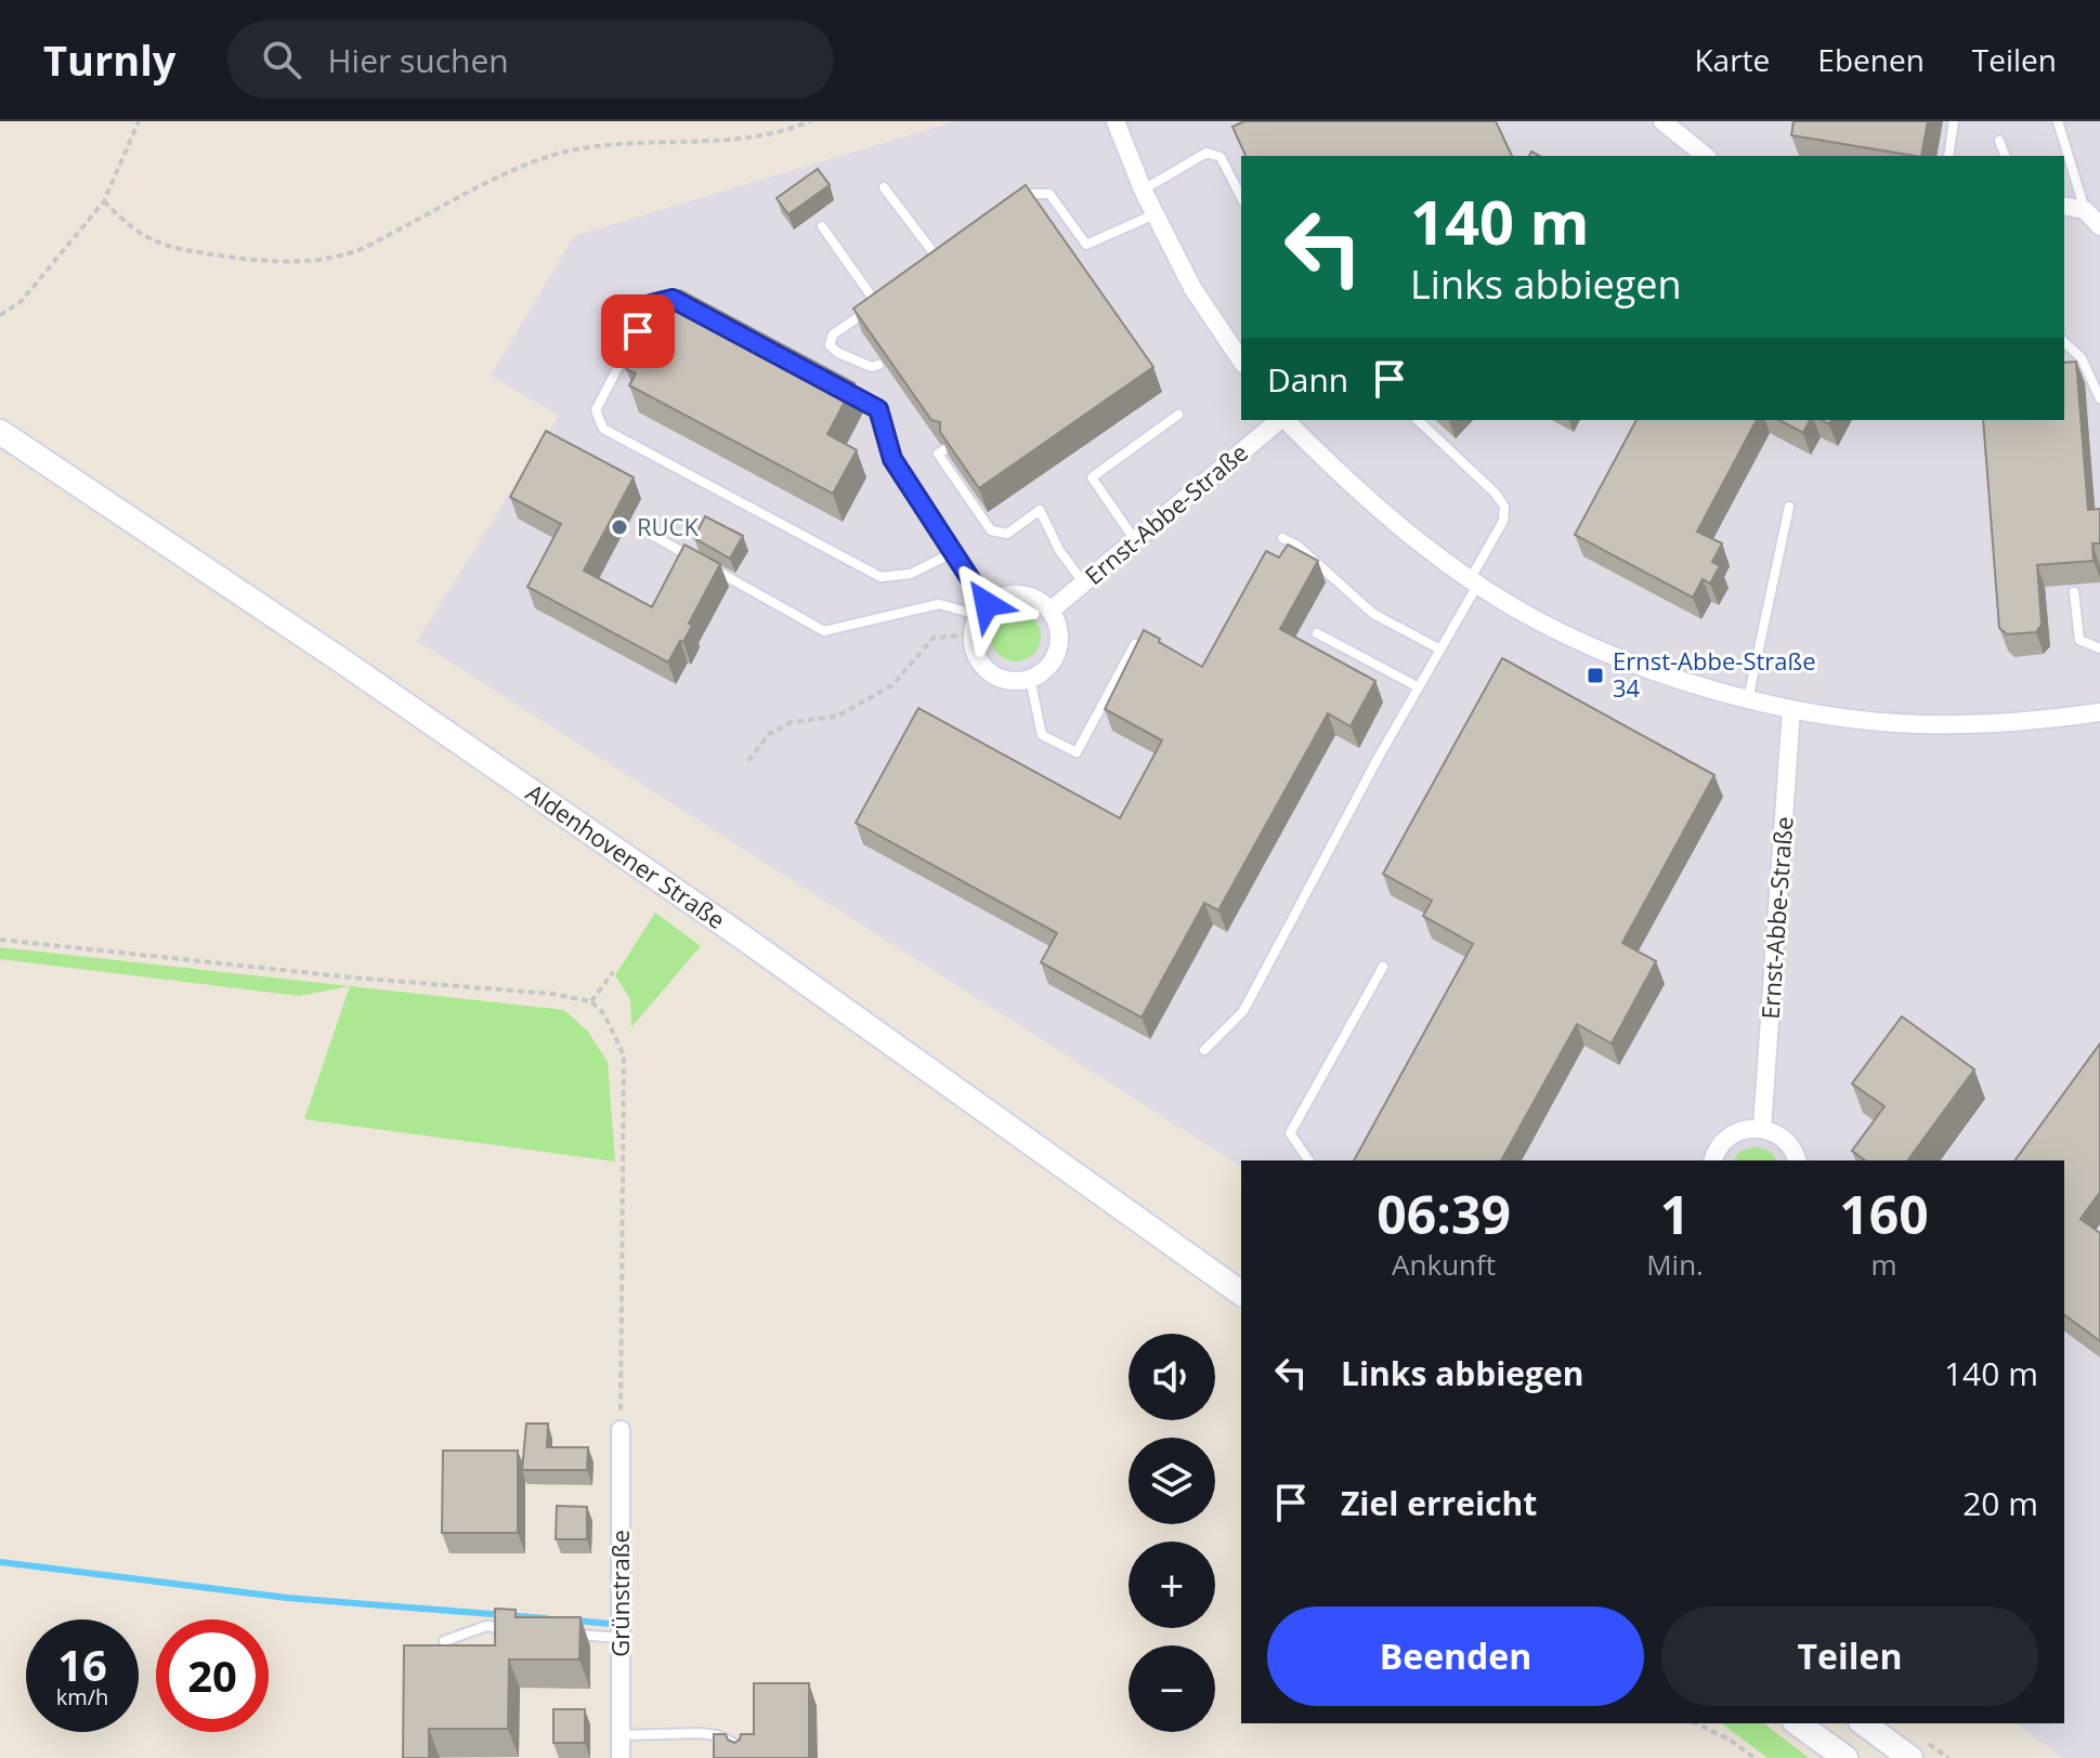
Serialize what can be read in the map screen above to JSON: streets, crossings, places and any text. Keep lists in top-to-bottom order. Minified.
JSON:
{"streets":{"main road":["Aldenhovener Straße"],"street":["Ernst-Abbe-Straße","Grünstraße"]},"places":{"other":["RUCK"],"transit":["Ernst-Abbe-Straße 34"]},"page":{"header":"Turnly","search":"Hier suchen","nav":["Karte","Ebenen","Teilen"],"turn":["140 m","Links abbiegen"],"then":"Dann","eta":["06:39","Ankunft","1","Min.","160","m"],"list":[{"name":"Links abbiegen","value":"140 m"},{"name":"Ziel erreicht","value":"20 m"}],"map_buttons":["+","−"],"buttons":["Beenden","Teilen"],"speed":"16 km/h","limit":"20"}}
